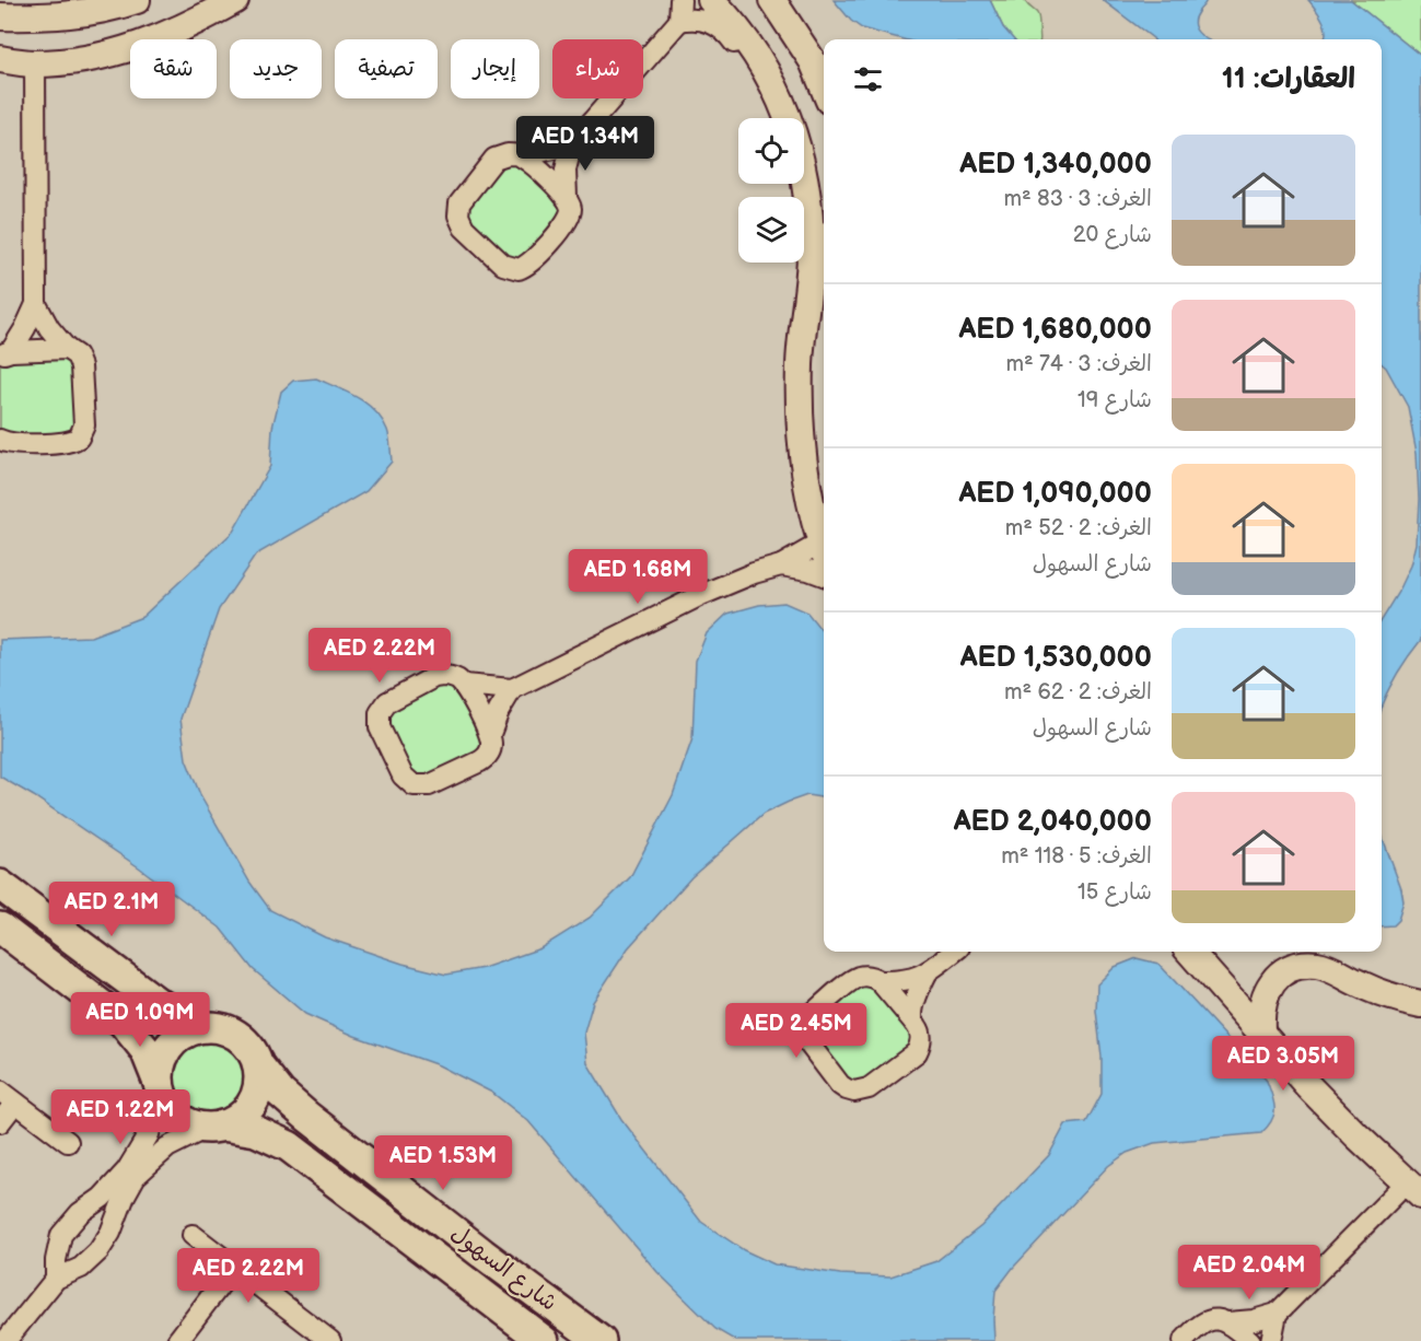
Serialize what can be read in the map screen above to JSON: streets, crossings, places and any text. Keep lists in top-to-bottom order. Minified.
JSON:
{"streets":{"main road":["شارع السهول"]},"page":{"chip":["شراء","إيجار","تصفية","جديد","شقة"],"heading":"العقارات: 11","price":["AED 1.34M","AED 1.68M","AED 2.22M","AED 2.1M","AED 1.09M","AED 2.45M","AED 3.05M","AED 1.22M","AED 1.53M","AED 2.04M","AED 2.22M"],"list":[{"name":"AED 1,340,000","note":"الغرف: 3 · 83 m² · شارع 20"},{"name":"AED 1,680,000","note":"الغرف: 3 · 74 m² · شارع 19"},{"name":"AED 1,090,000","note":"الغرف: 2 · 52 m² · شارع السهول"},{"name":"AED 1,530,000","note":"الغرف: 2 · 62 m² · شارع السهول"},{"name":"AED 2,040,000","note":"الغرف: 5 · 118 m² · شارع 15"}]}}
